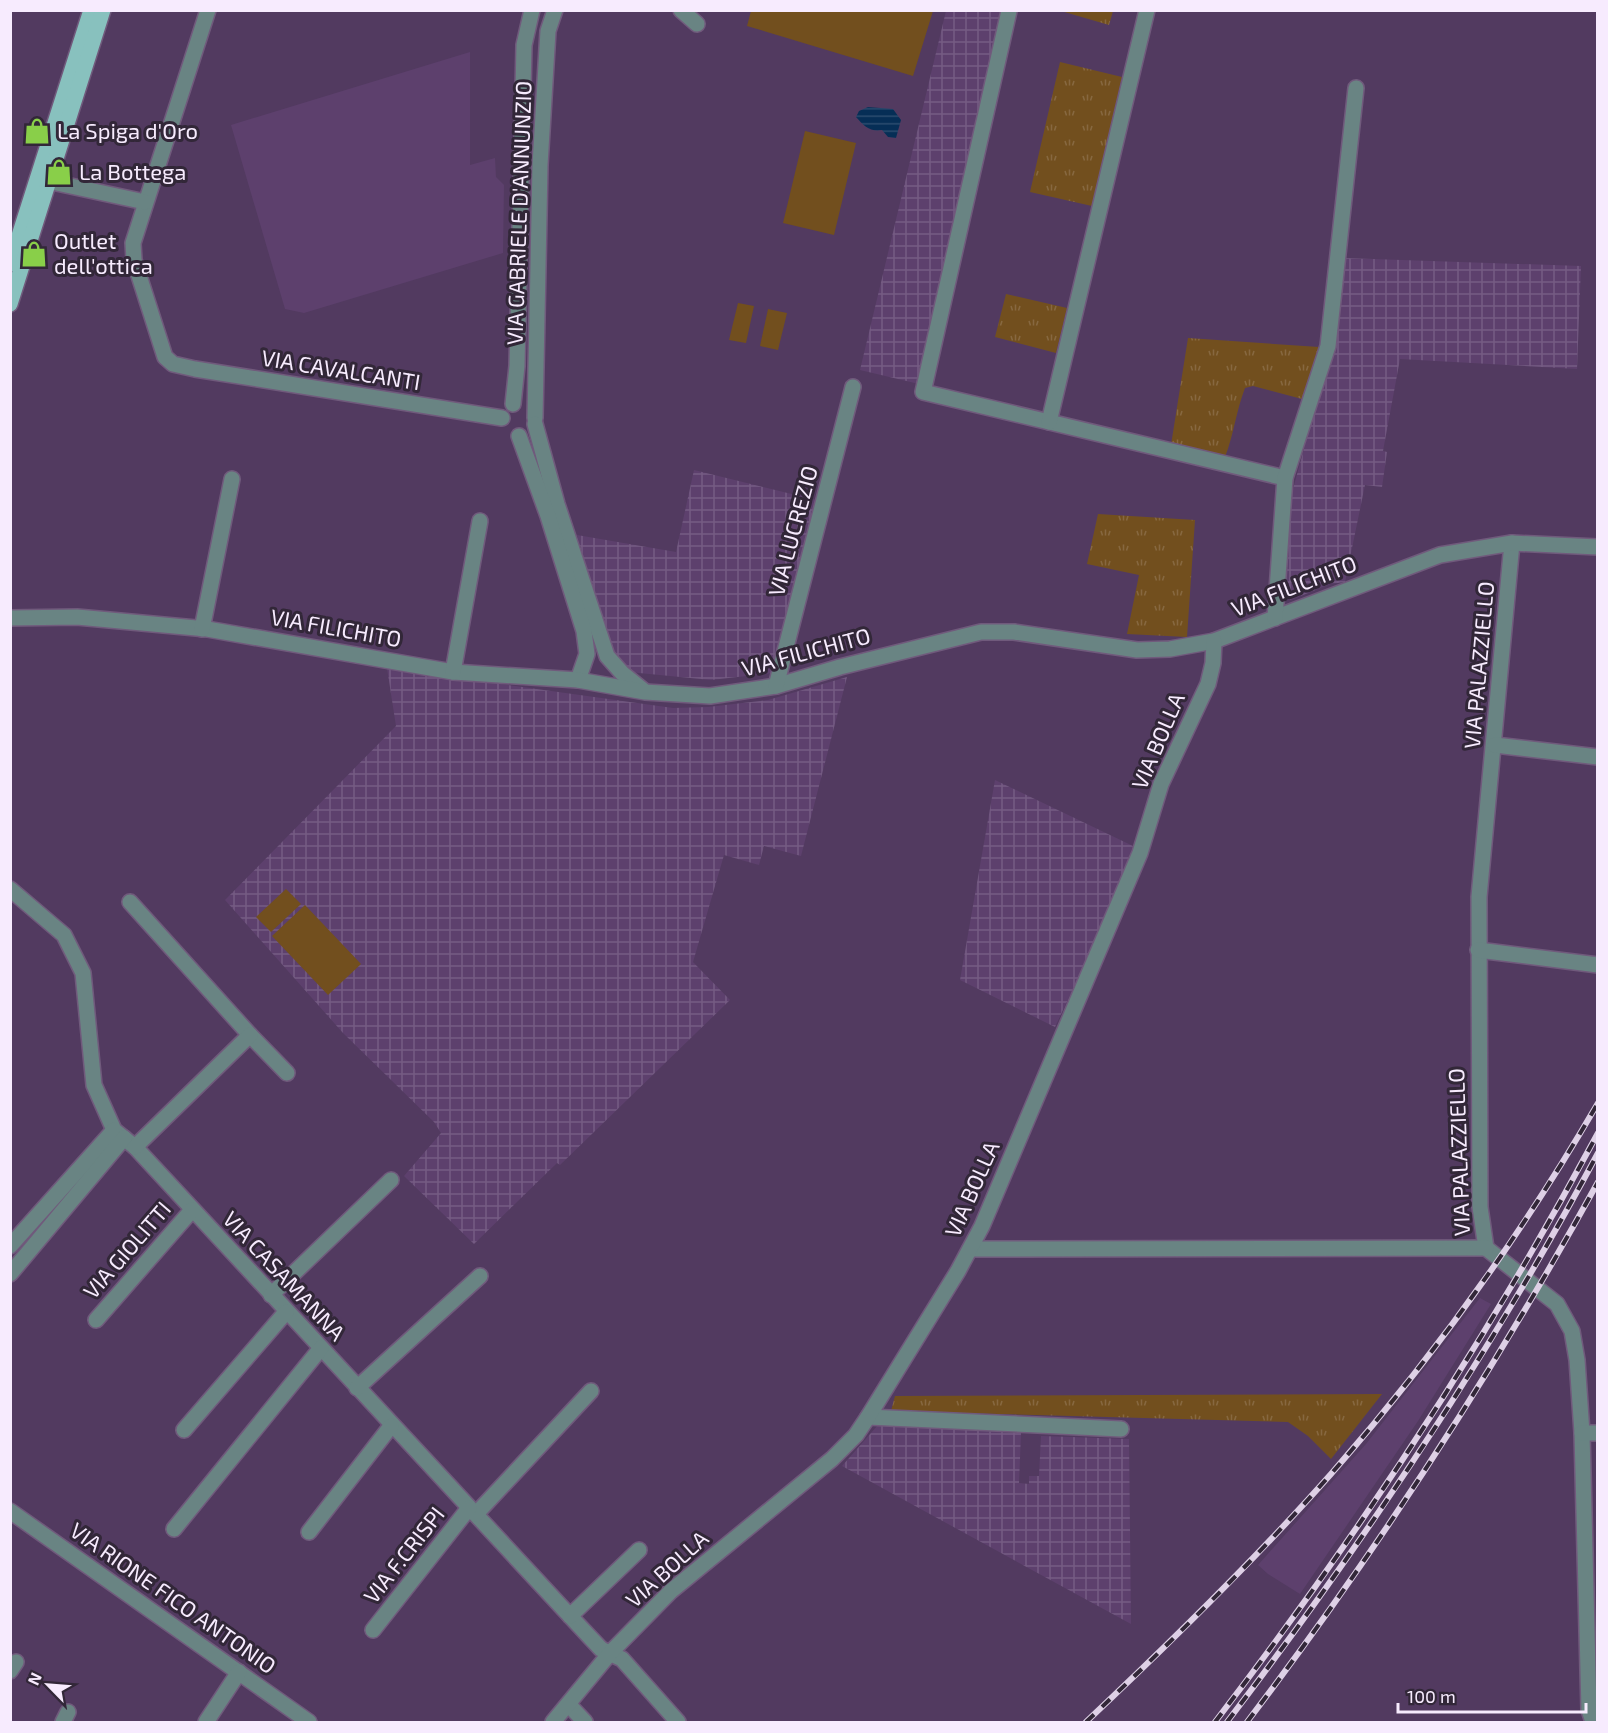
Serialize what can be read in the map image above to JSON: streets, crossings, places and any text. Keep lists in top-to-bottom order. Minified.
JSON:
{"streets":{"street":["VIA GABRIELE D'ANNUNZIO","VIA CAVALCANTI","VIA LUCREZIO","VIA FILICHITO","VIA PALAZZIELLO","VIA BOLLA","VIA GIOLITTI","VIA CASAMANNA","VIA F.CRISPI","VIA RIONE FICO ANTONIO"]},"crossings":[["VIA GABRIELE D'ANNUNZIO","VIA CAVALCANTI"],["VIA GABRIELE D'ANNUNZIO","VIA FILICHITO"],["VIA LUCREZIO","VIA FILICHITO"],["VIA FILICHITO","VIA PALAZZIELLO"],["VIA FILICHITO","VIA BOLLA"],["VIA BOLLA","VIA CASAMANNA"],["VIA GIOLITTI","VIA CASAMANNA"],["VIA CASAMANNA","VIA F.CRISPI"]],"places":{"shop":["La Spiga d'Oro","La Bottega","Outlet dell'ottica"]},"scale_bar":"100 m","north":"top left"}
